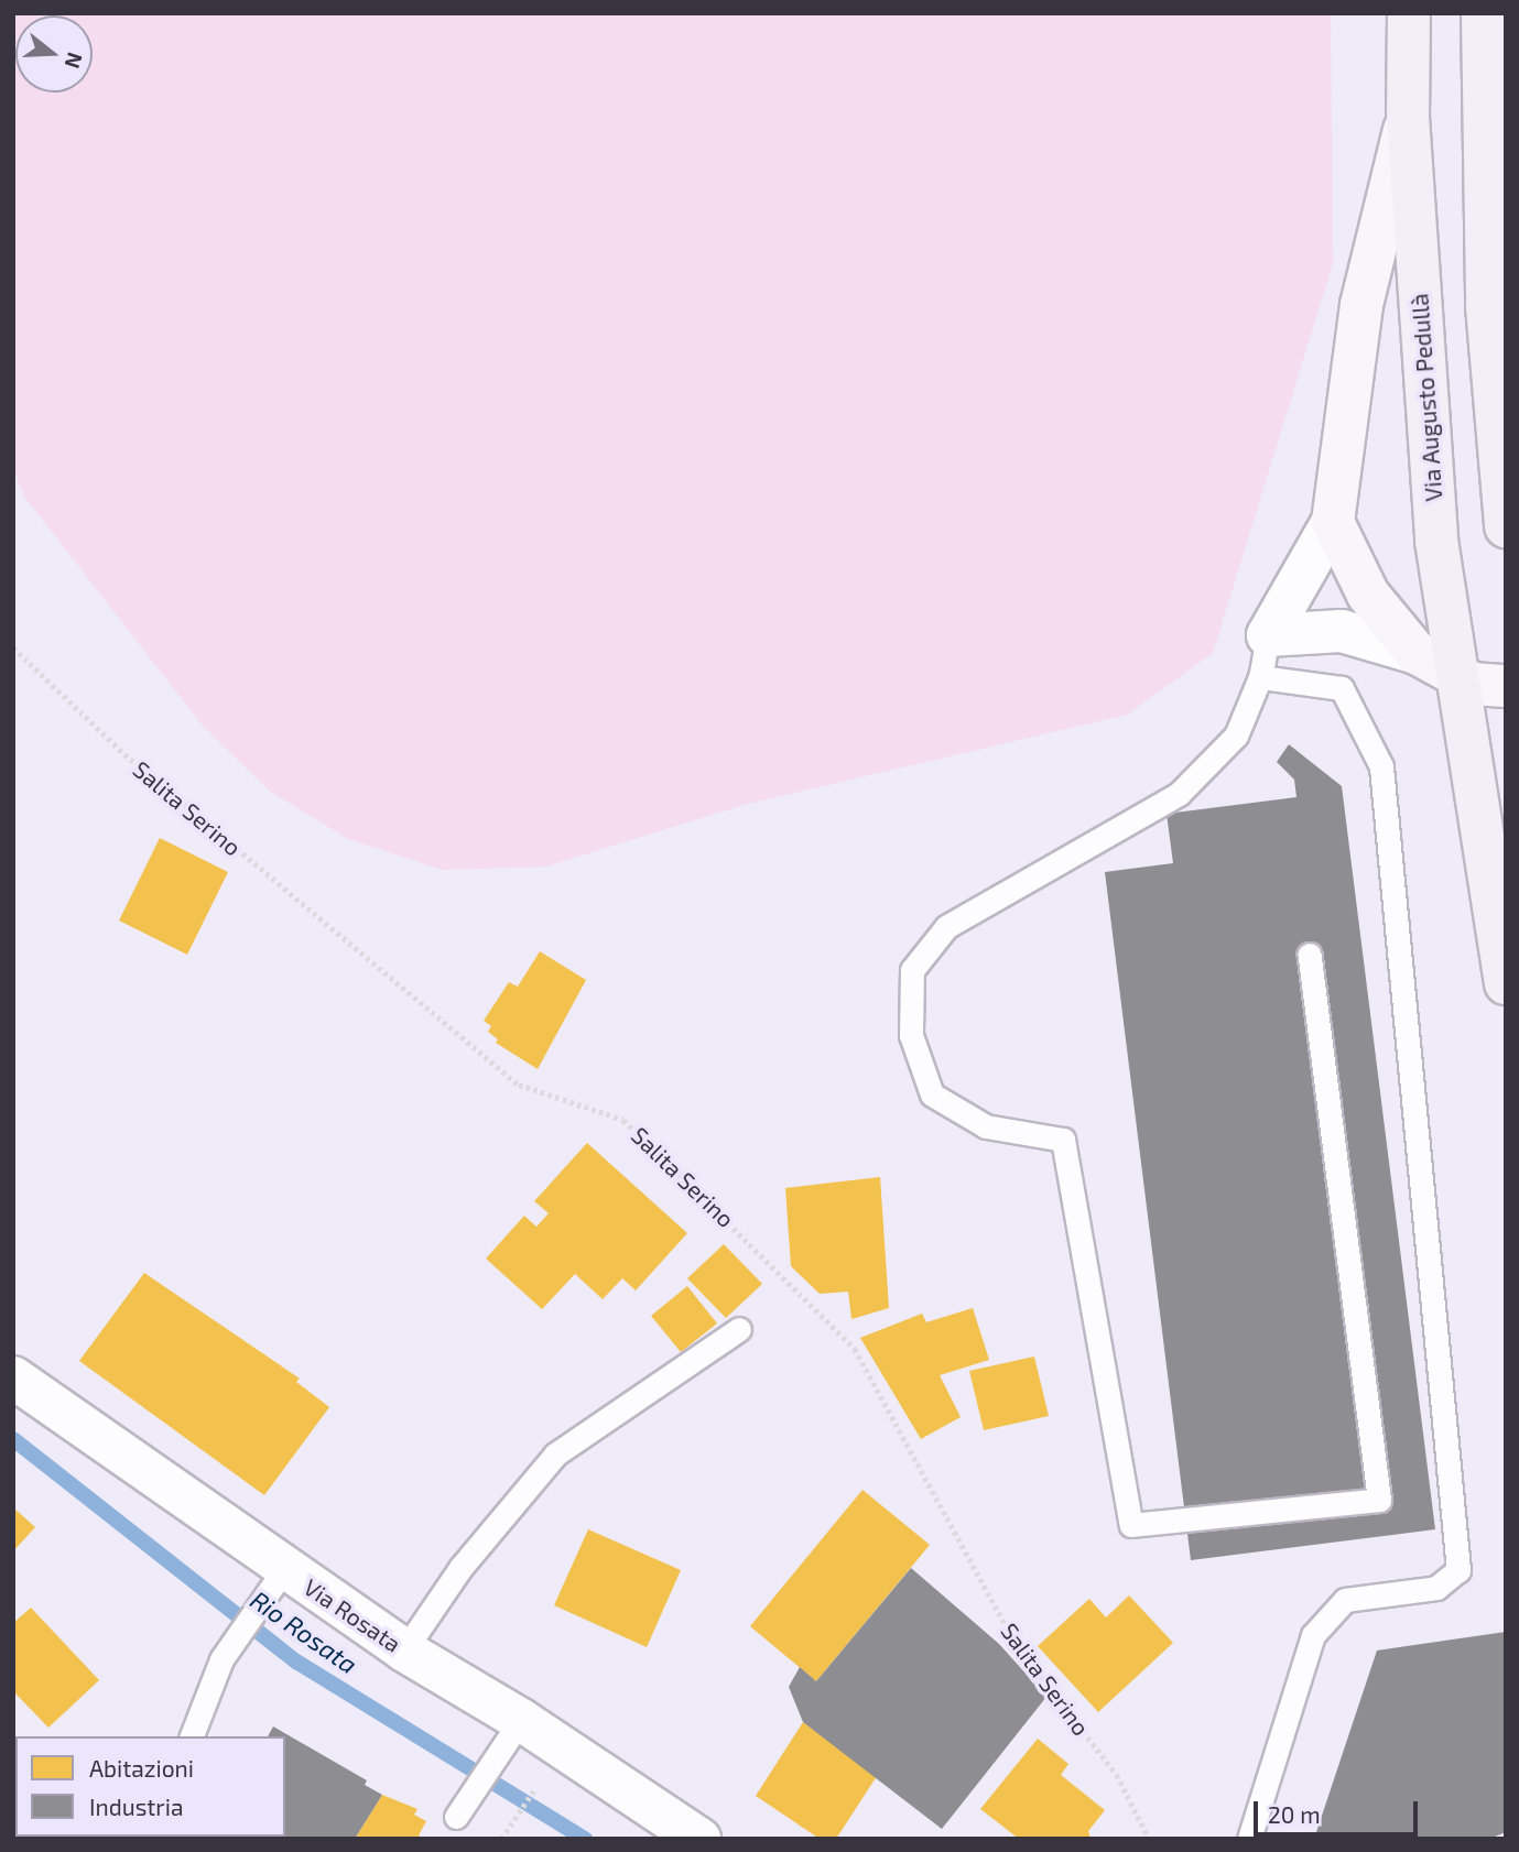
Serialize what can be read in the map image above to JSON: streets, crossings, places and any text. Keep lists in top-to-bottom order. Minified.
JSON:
{"streets":{"main road":["Via Augusto Pedullà"],"street":["Via Rosata"],"path":["Salita Serino"]},"water":["Rio Rosata"],"legend":["Abitazioni","Industria"],"scale_bar":"20 m","north":"right"}
